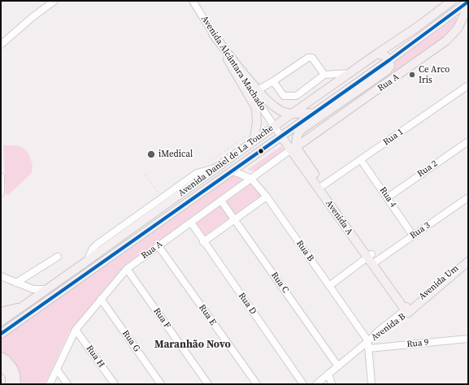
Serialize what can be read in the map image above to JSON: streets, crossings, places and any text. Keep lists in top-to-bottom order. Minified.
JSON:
{"streets":{"main road":["Rua A","Avenida Daniel de La Touche","Avenida A","Avenida Um"],"street":["Avenida Alcântara Machado","Rua 1","Rua 2","Rua 4","Rua 3","Rua B","Rua C","Rua D","Rua E","Rua F","Avenida B","Rua G","Rua 9","Rua H"]},"crossings":[["Avenida Alcântara Machado","Avenida Daniel de La Touche"],["Avenida Alcântara Machado","Avenida A"],["Rua A","Avenida A"],["Rua A","Rua B"],["Rua A","Rua C"],["Rua A","Rua D"],["Rua A","Rua E"],["Rua A","Rua F"],["Rua A","Rua G"],["Rua A","Rua H"],["Rua 1","Rua 4"],["Rua 1","Avenida A"],["Avenida Daniel de La Touche","Avenida A"],["Avenida Daniel de La Touche","Rua B"],["Rua 2","Rua 4"],["Rua 4","Rua 3"],["Avenida A","Rua 3"],["Avenida A","Avenida Um"],["Avenida A","Avenida B"],["Rua B","Avenida B"],["Rua C","Avenida B"],["Avenida Um","Avenida B"]],"districts":["Maranhão Novo"],"places":["Ce Arco Iris","iMedical"]}
